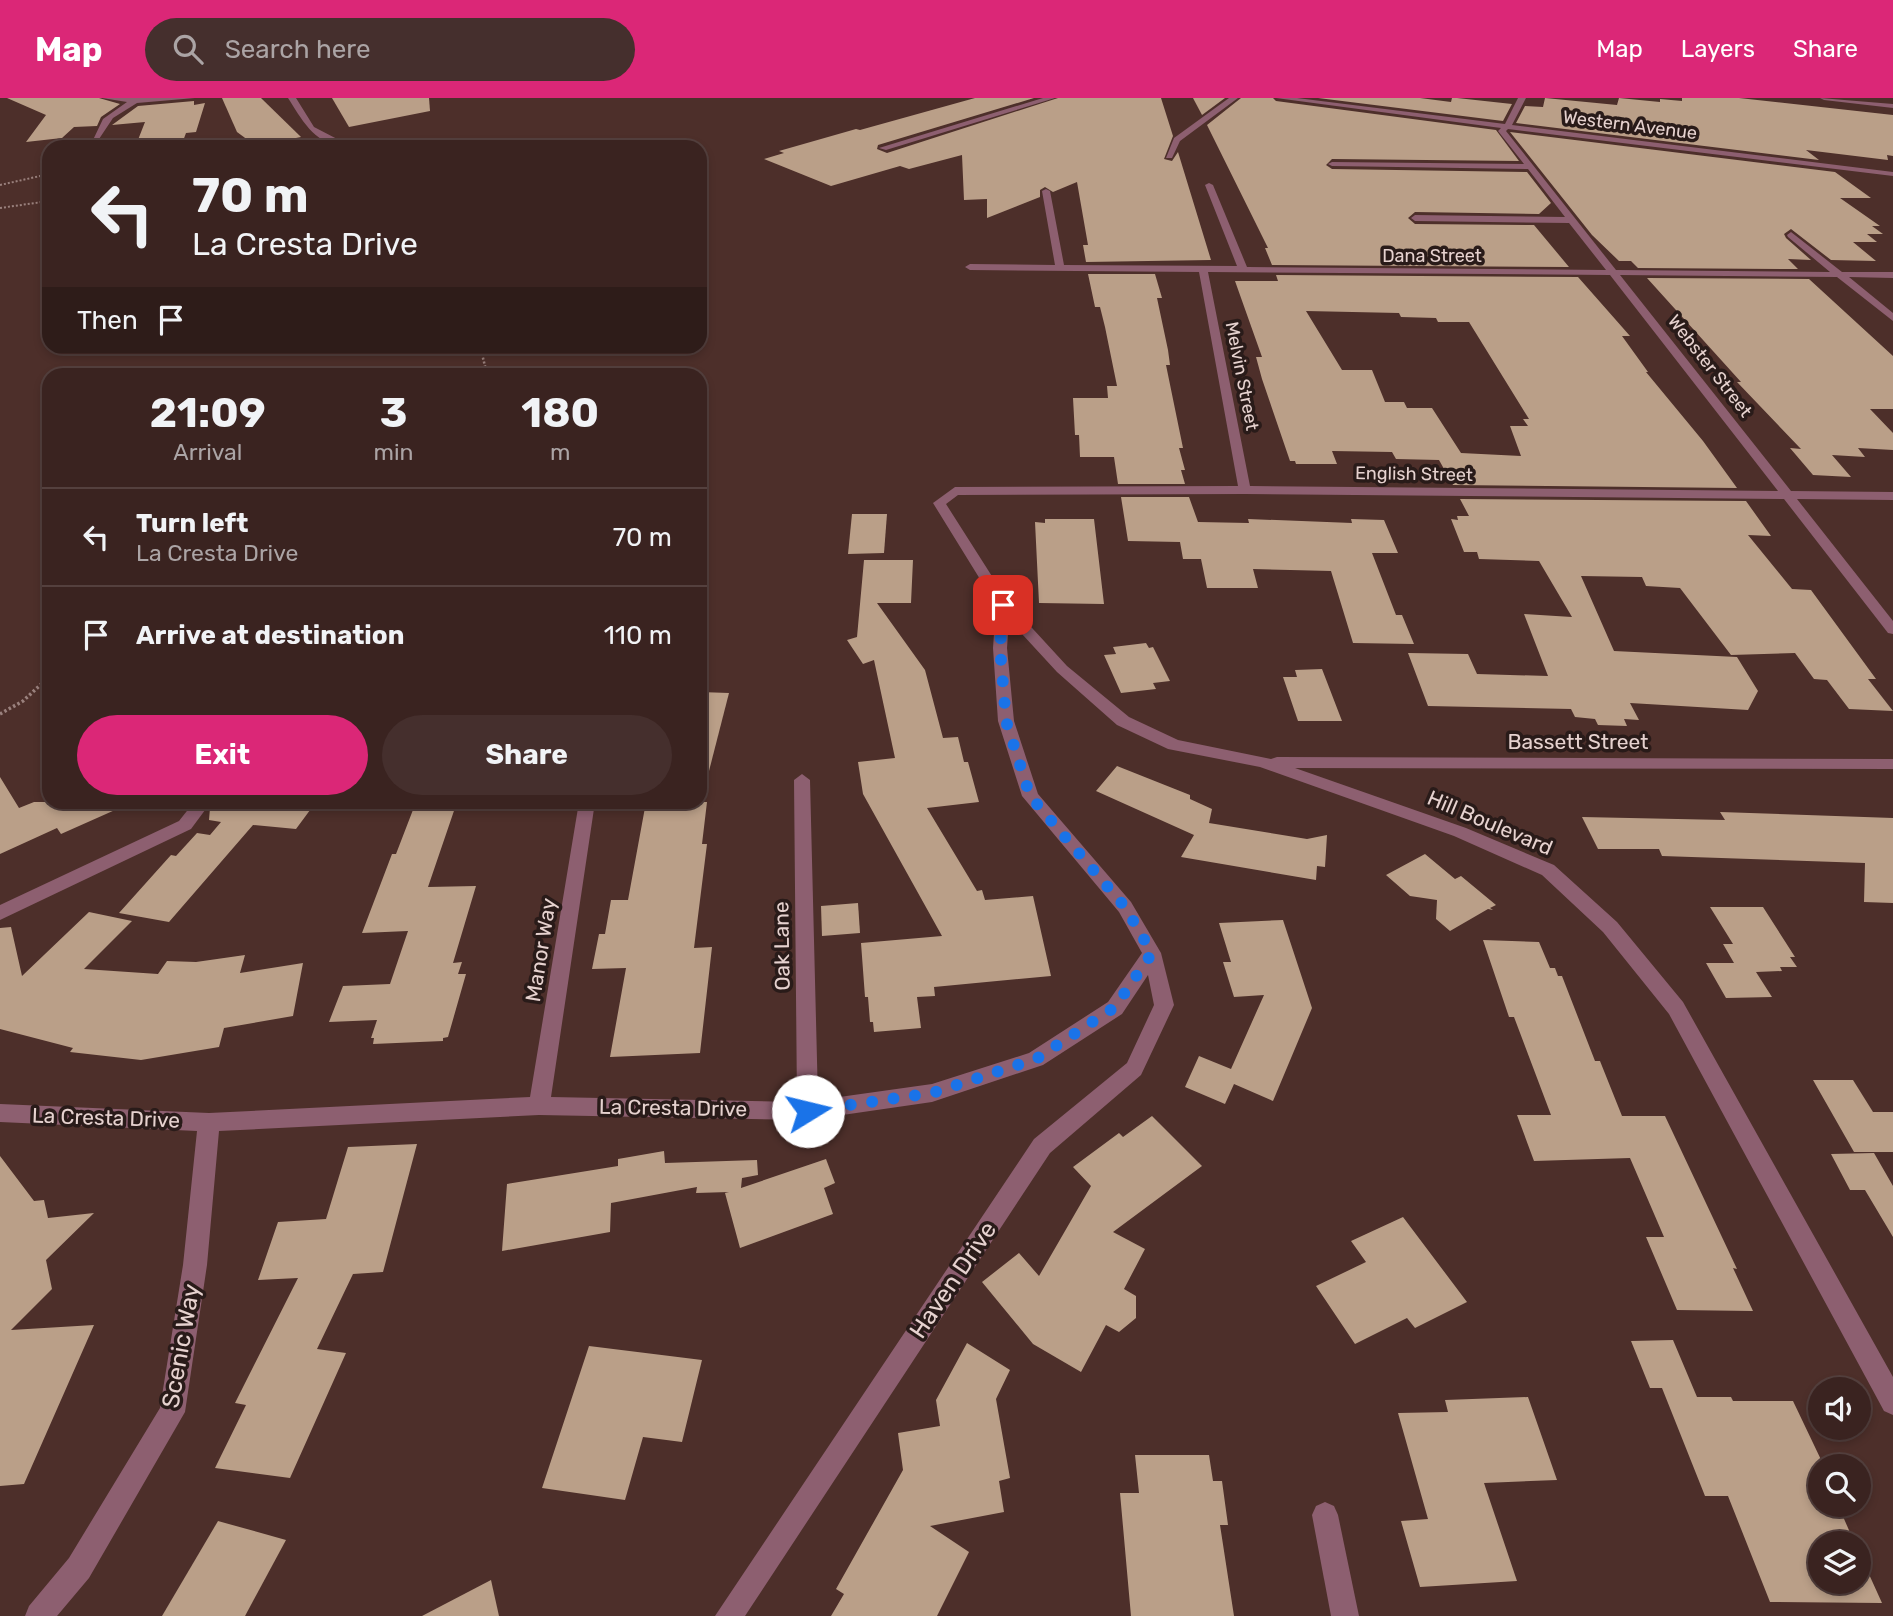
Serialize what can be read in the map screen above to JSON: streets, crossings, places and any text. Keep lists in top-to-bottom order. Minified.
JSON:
{"streets":{"street":["Western Avenue","Dana Street","Webster Street","Melvin Street","English Street","Bassett Street","Hill Boulevard","Oak Lane","Manor Way","La Cresta Drive","Haven Drive","Scenic Way"]},"crossings":[["Western Avenue","Webster Street"],["Dana Street","Webster Street"],["Dana Street","Melvin Street"],["Webster Street","English Street"],["Melvin Street","English Street"],["English Street","Hill Boulevard"],["Bassett Street","Hill Boulevard"],["Oak Lane","La Cresta Drive"],["Manor Way","La Cresta Drive"],["La Cresta Drive","Haven Drive"],["La Cresta Drive","Scenic Way"]],"page":{"header":"Map","search":"Search here","nav":["Map","Layers","Share"],"turn":["70 m","La Cresta Drive"],"then":"Then","eta":["21:09","Arrival","3","min","180","m"],"list":[{"name":"Turn left","note":"La Cresta Drive","value":"70 m"},{"name":"Arrive at destination","value":"110 m"}],"buttons":["Exit","Share"]}}
